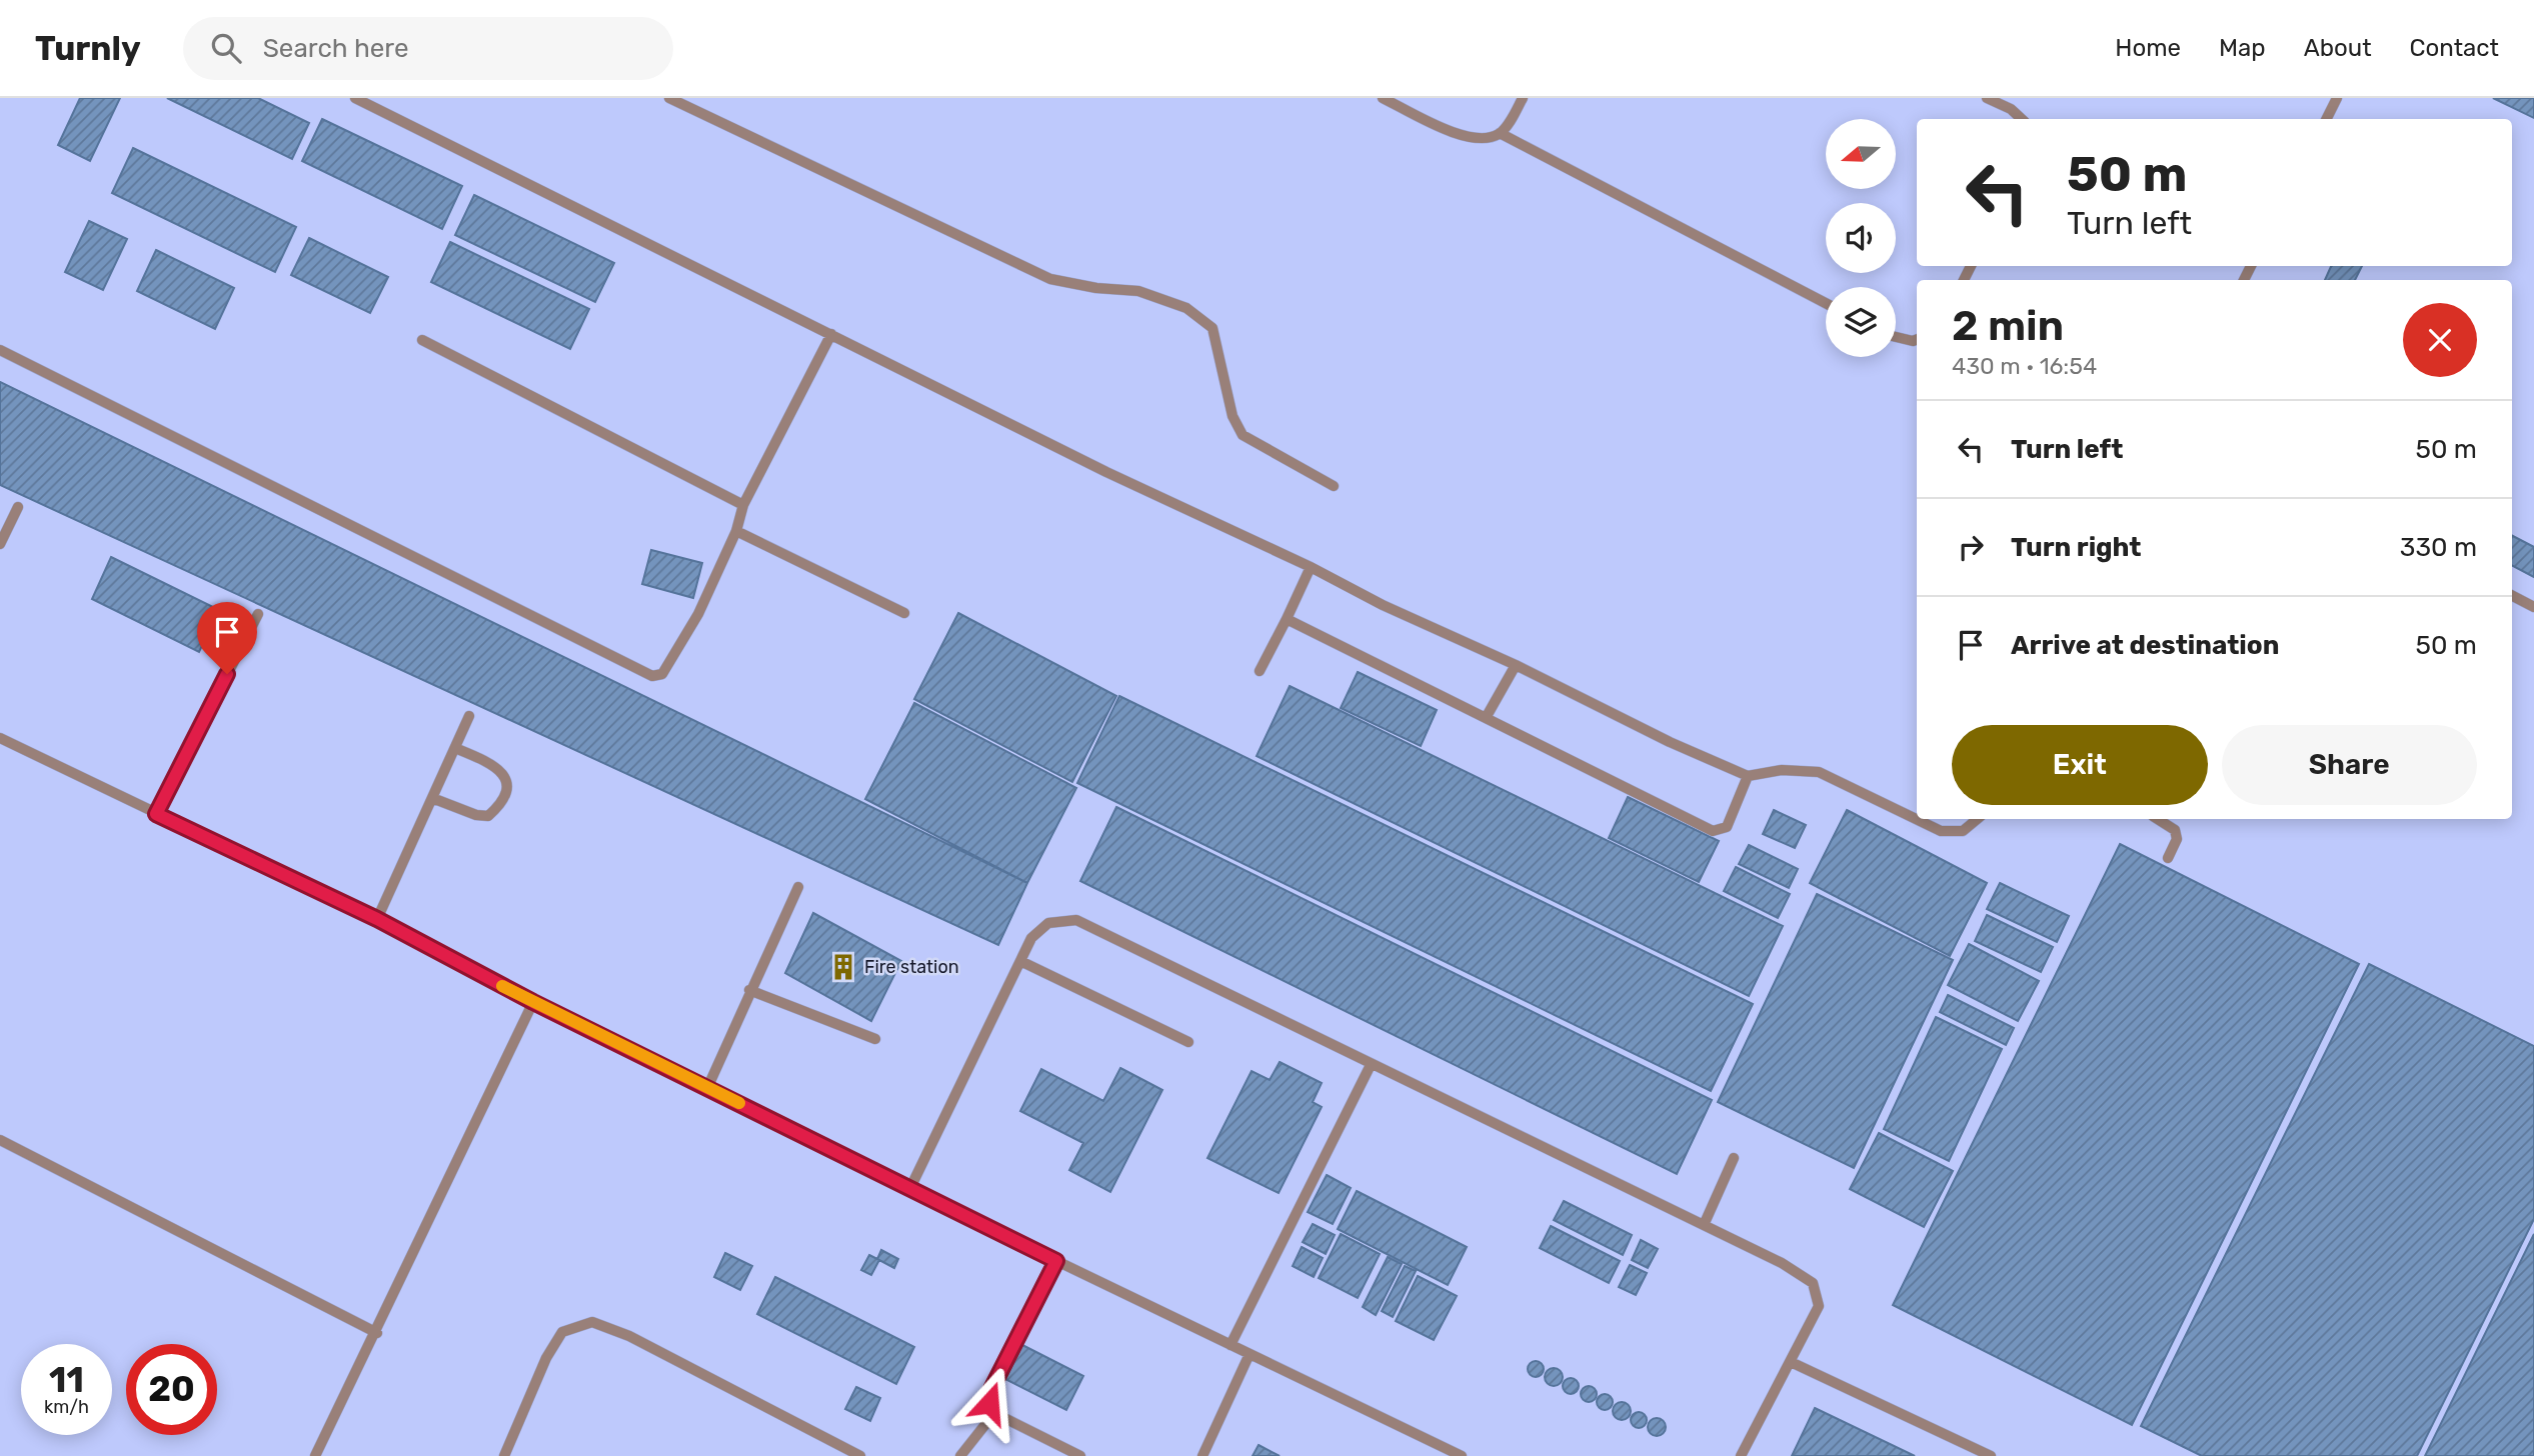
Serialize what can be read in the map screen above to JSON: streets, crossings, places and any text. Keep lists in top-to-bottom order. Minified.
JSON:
{"places":{"building":["Fire station"]},"north":"left","page":{"header":"Turnly","search":"Search here","nav":["Home","Map","About","Contact"],"turn":["50 m","Turn left"],"heading":["2 min","430 m · 16:54"],"list":[{"name":"Turn left","value":"50 m"},{"name":"Turn right","value":"330 m"},{"name":"Arrive at destination","value":"50 m"}],"buttons":["Exit","Share"],"speed":"11 km/h","limit":"20"}}
